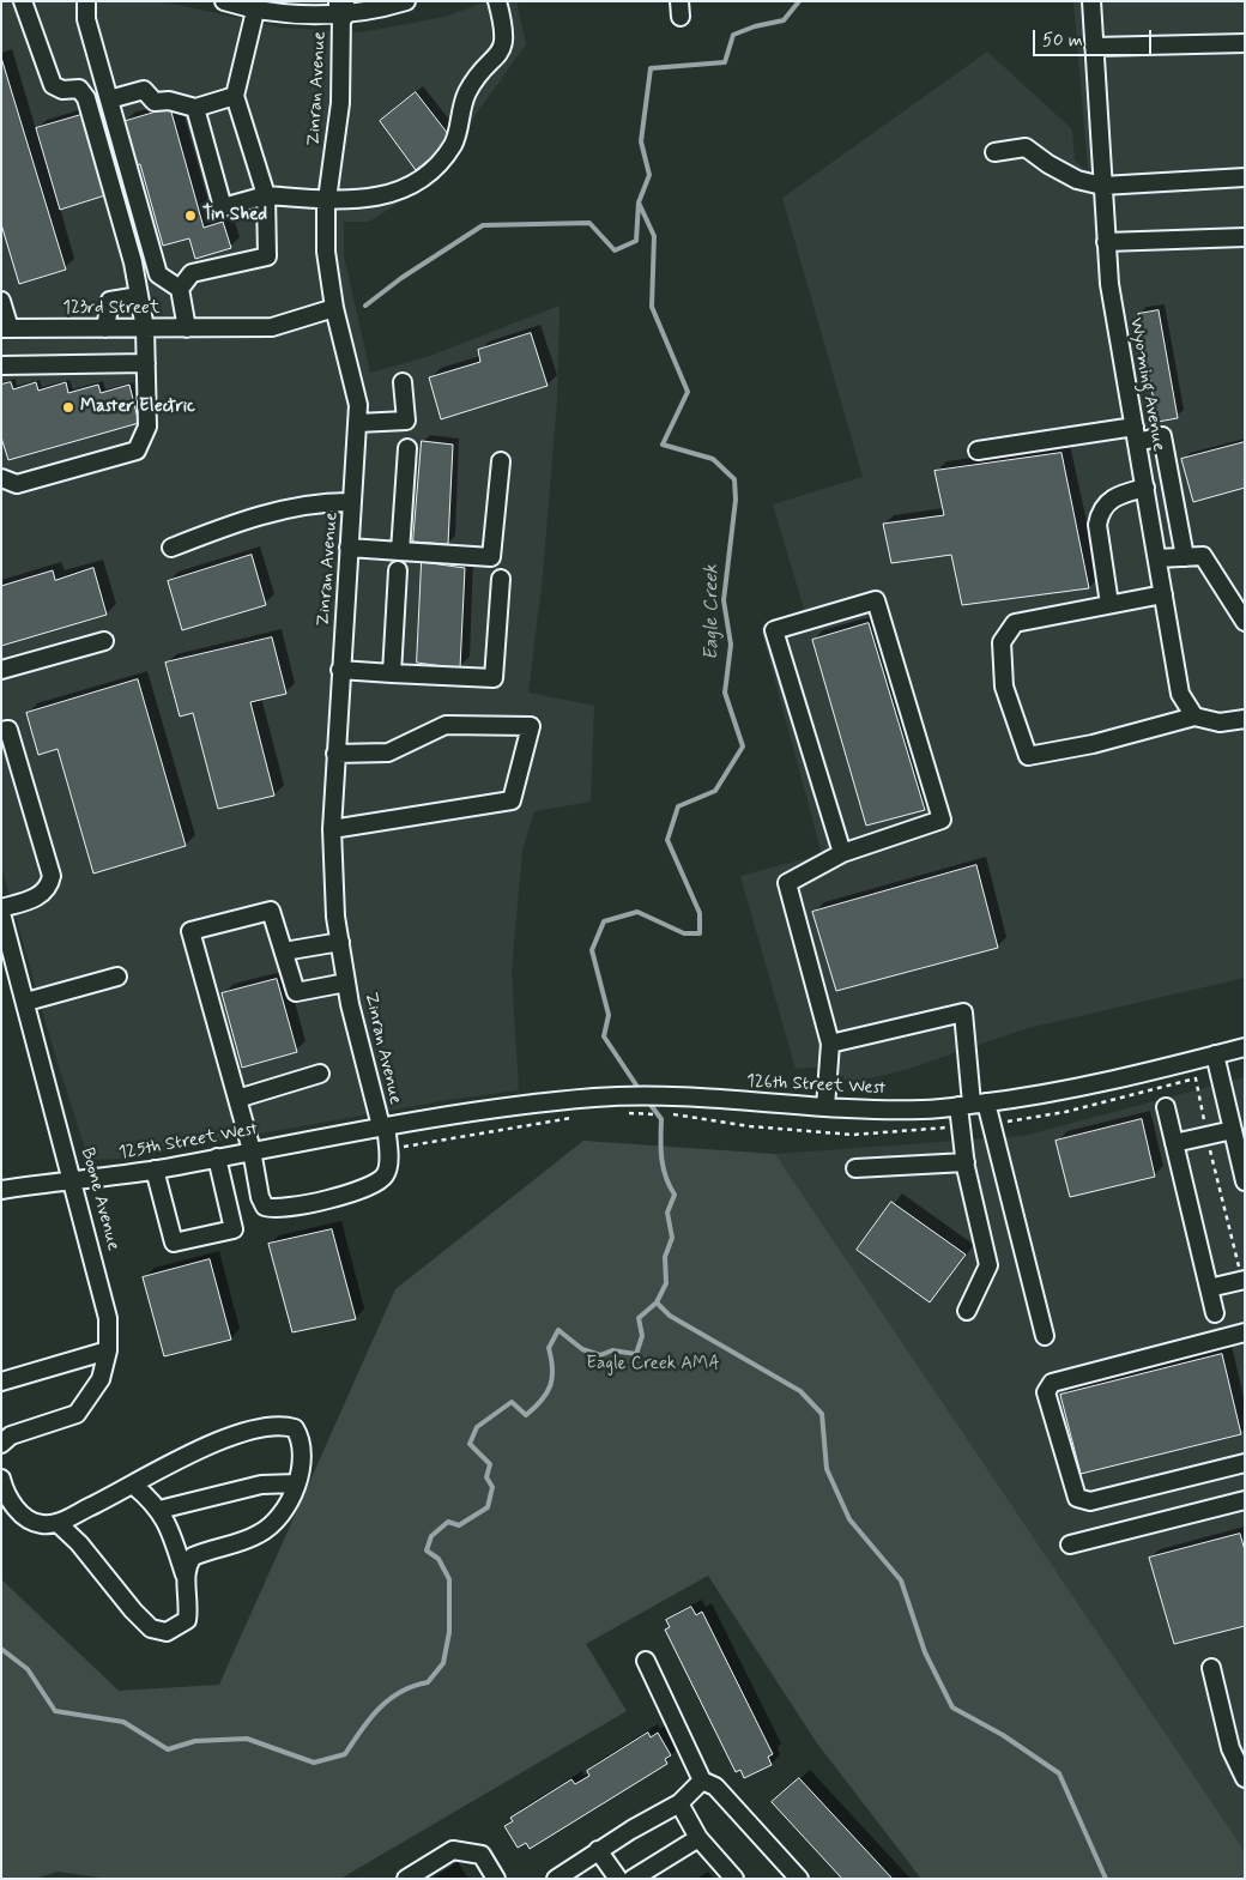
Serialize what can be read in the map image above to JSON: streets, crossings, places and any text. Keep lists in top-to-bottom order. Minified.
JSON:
{"streets":{"street":["Zinran Avenue","123rd Street","Wyoming Avenue","126th Street West","125th Street West","Boone Avenue"]},"crossings":[["Zinran Avenue","123rd Street"],["Zinran Avenue","126th Street West"],["Zinran Avenue","125th Street West"],["126th Street West","125th Street West"],["125th Street West","Boone Avenue"]],"water":["Eagle Creek"],"parks":["Eagle Creek AMA"],"places":["Tin Shed","Master Electric"],"scale_bar":"50 m"}
